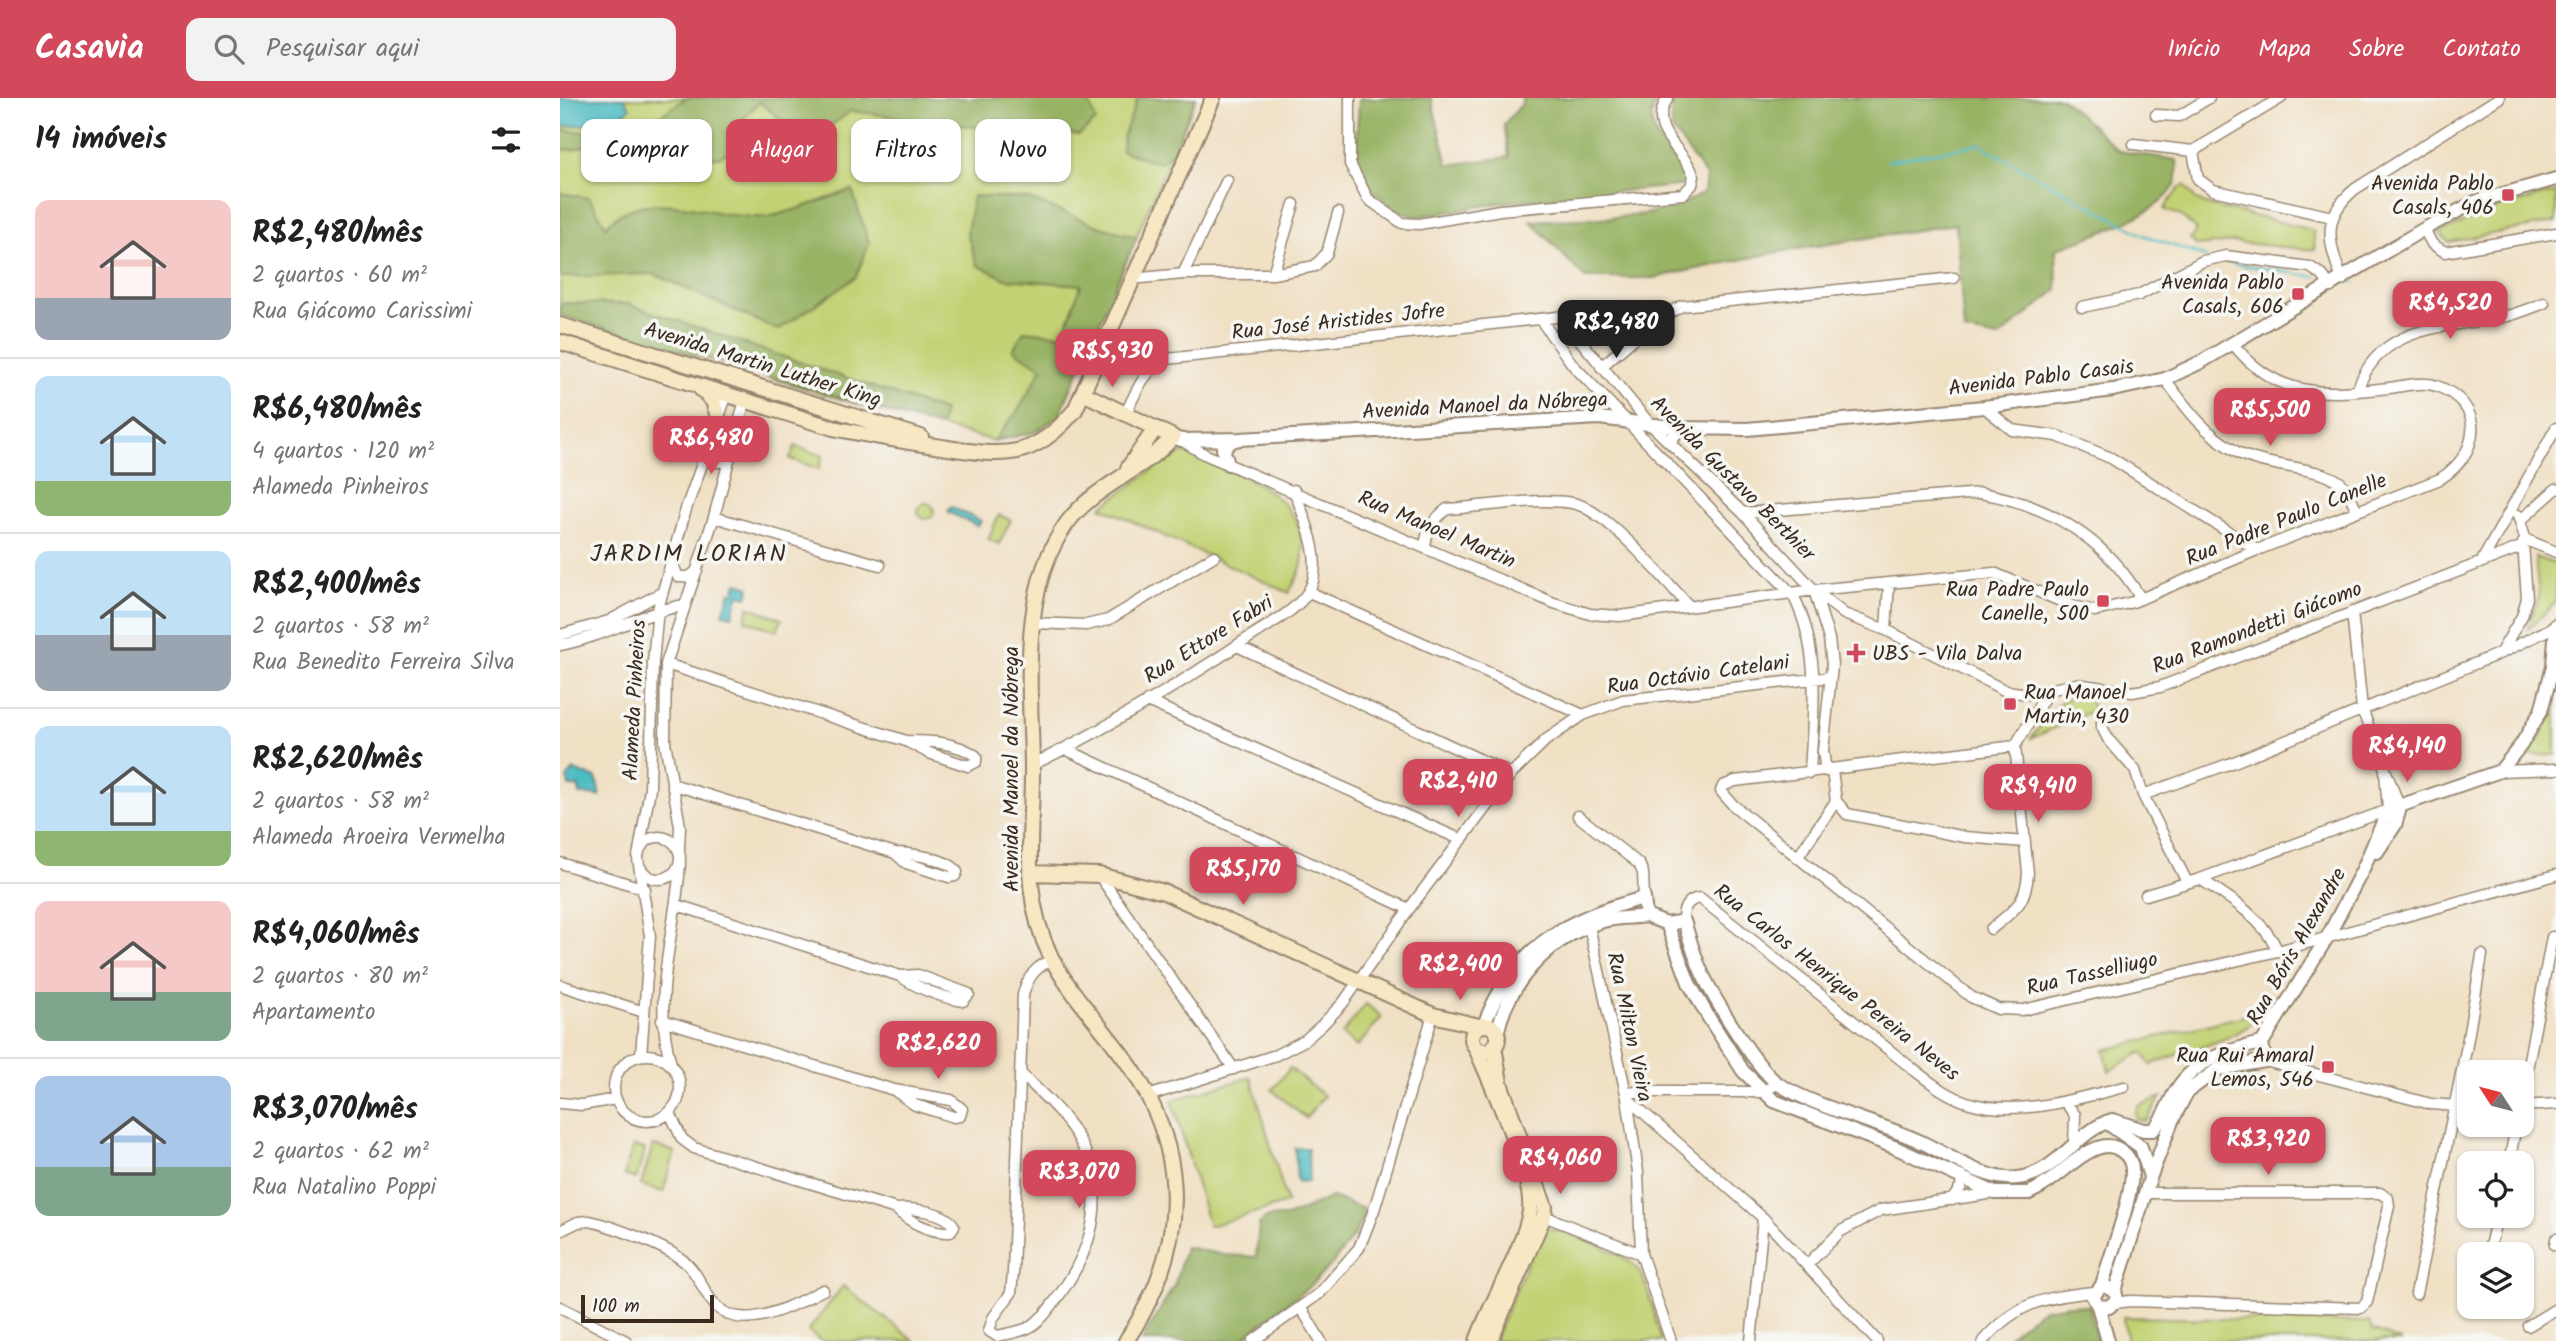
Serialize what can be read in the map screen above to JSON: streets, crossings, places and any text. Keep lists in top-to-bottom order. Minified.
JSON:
{"streets":{"main road":["Avenida Martin Luther King","Avenida Manoel da Nóbrega","Rua Manoel Martin"],"street":["Rua José Aristides Jofre","Avenida Pablo Casais","Avenida Gustavo Berthier","Rua Padre Paulo Canelle","Rua Ramondetti Giácomo","Rua Ettore Fabri","Rua Octávio Catelani","Alameda Pinheiros","Rua Bóris Alexandre","Rua Tasselliugo","Rua Carlos Henrique Pereira Neves","Rua Milton Vieira"]},"crossings":[["Rua José Aristides Jofre","Avenida Gustavo Berthier"],["Rua José Aristides Jofre","Rua Manoel Martin"],["Avenida Martin Luther King","Rua Manoel Martin"],["Avenida Martin Luther King","Alameda Pinheiros"],["Avenida Pablo Casais","Avenida Manoel da Nóbrega"],["Avenida Pablo Casais","Avenida Gustavo Berthier"],["Avenida Pablo Casais","Rua Padre Paulo Canelle"],["Avenida Manoel da Nóbrega","Avenida Gustavo Berthier"],["Avenida Manoel da Nóbrega","Rua Manoel Martin"],["Avenida Manoel da Nóbrega","Rua Ettore Fabri"],["Avenida Manoel da Nóbrega","Rua Octávio Catelani"],["Avenida Gustavo Berthier","Rua Padre Paulo Canelle"],["Avenida Gustavo Berthier","Rua Manoel Martin"],["Avenida Gustavo Berthier","Rua Ramondetti Giácomo"],["Avenida Gustavo Berthier","Rua Octávio Catelani"],["Avenida Gustavo Berthier","Rua Tasselliugo"],["Rua Padre Paulo Canelle","Rua Manoel Martin"],["Rua Padre Paulo Canelle","Rua Ramondetti Giácomo"],["Rua Bóris Alexandre","Rua Tasselliugo"]],"districts":["JARDIM LORIAN"],"places":{"transit":["Avenida Pablo Casals, 406","Avenida Pablo Casals, 606","Rua Padre Paulo Canelle, 500","Rua Manoel Martin, 430","Rua Rui Amaral Lemos, 546"],"health":["UBS - Vila Dalva"]},"scale_bar":"100 m","north":"top left","page":{"header":"Casavia","search":"Pesquisar aqui","nav":["Início","Mapa","Sobre","Contato"],"heading":"14 imóveis","chip":["Comprar","Alugar","Filtros","Novo"],"list":[{"name":"R$2,480/mês","note":"2 quartos · 60 m² · Rua Giácomo Carissimi"},{"name":"R$6,480/mês","note":"4 quartos · 120 m² · Alameda Pinheiros"},{"name":"R$2,400/mês","note":"2 quartos · 58 m² · Rua Benedito Ferreira Silva"},{"name":"R$2,620/mês","note":"2 quartos · 58 m² · Alameda Aroeira Vermelha"},{"name":"R$4,060/mês","note":"2 quartos · 80 m² · Apartamento"},{"name":"R$3,070/mês","note":"2 quartos · 62 m² · Rua Natalino Poppi"}],"price":["R$4,520","R$2,480","R$5,930","R$5,500","R$6,480","R$4,140","R$2,410","R$9,410","R$5,170","R$2,400","R$2,620","R$3,920","R$4,060","R$3,070"],"scale":"100 m"}}
